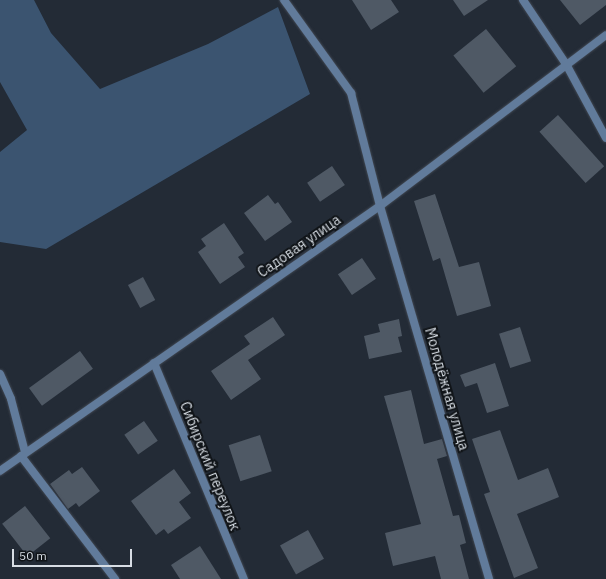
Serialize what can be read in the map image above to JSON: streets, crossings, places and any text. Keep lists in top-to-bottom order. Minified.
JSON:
{"streets":{"street":["Садовая улица","Молодёжная улица","Сибирский переулок"]},"crossings":[["Садовая улица","Молодёжная улица"],["Садовая улица","Сибирский переулок"]],"scale_bar":"50 m"}
